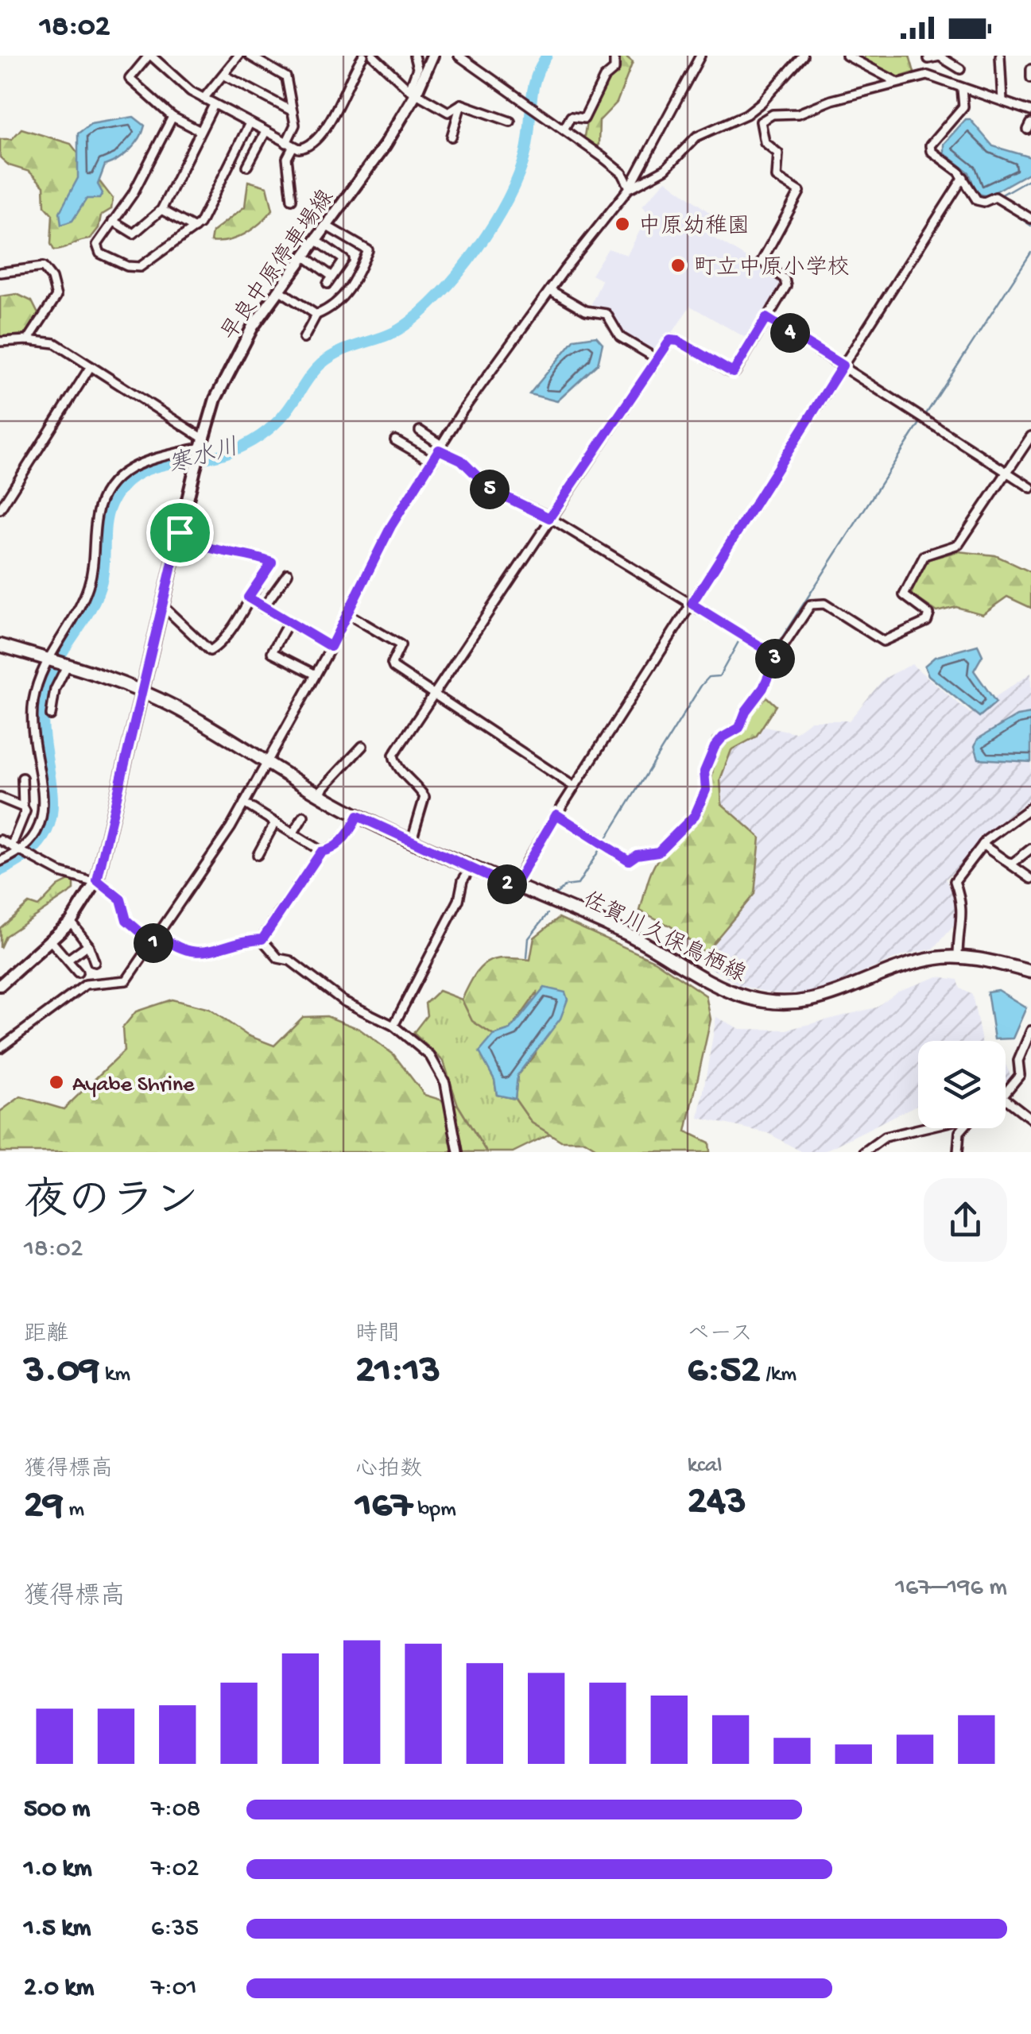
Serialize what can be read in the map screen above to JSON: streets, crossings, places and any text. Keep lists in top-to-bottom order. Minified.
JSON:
{"streets":{"main road":["早良中原停車場線","佐賀川久保鳥栖線"]},"crossings":[["早良中原停車場線","佐賀川久保鳥栖線"]],"water":["寒水川"],"places":["中原幼稚園","町立中原小学校","Ayabe Shrine"],"page":{"status":"18:02","pins":["4","5","3","2","1"],"heading":["夜のラン","18:02"],"stats":[["距離","3.09 km"],["時間","21:13"],["ペース","6:52 /km"],["獲得標高","29 m"],["心拍数","167 bpm"],["kcal","243"]],"chart":["獲得標高","167–196 m"],"list":[{"name":"500 m","note":"7:08"},{"name":"1.0 km","note":"7:02"},{"name":"1.5 km","note":"6:35"},{"name":"2.0 km","note":"7:01"}]}}
